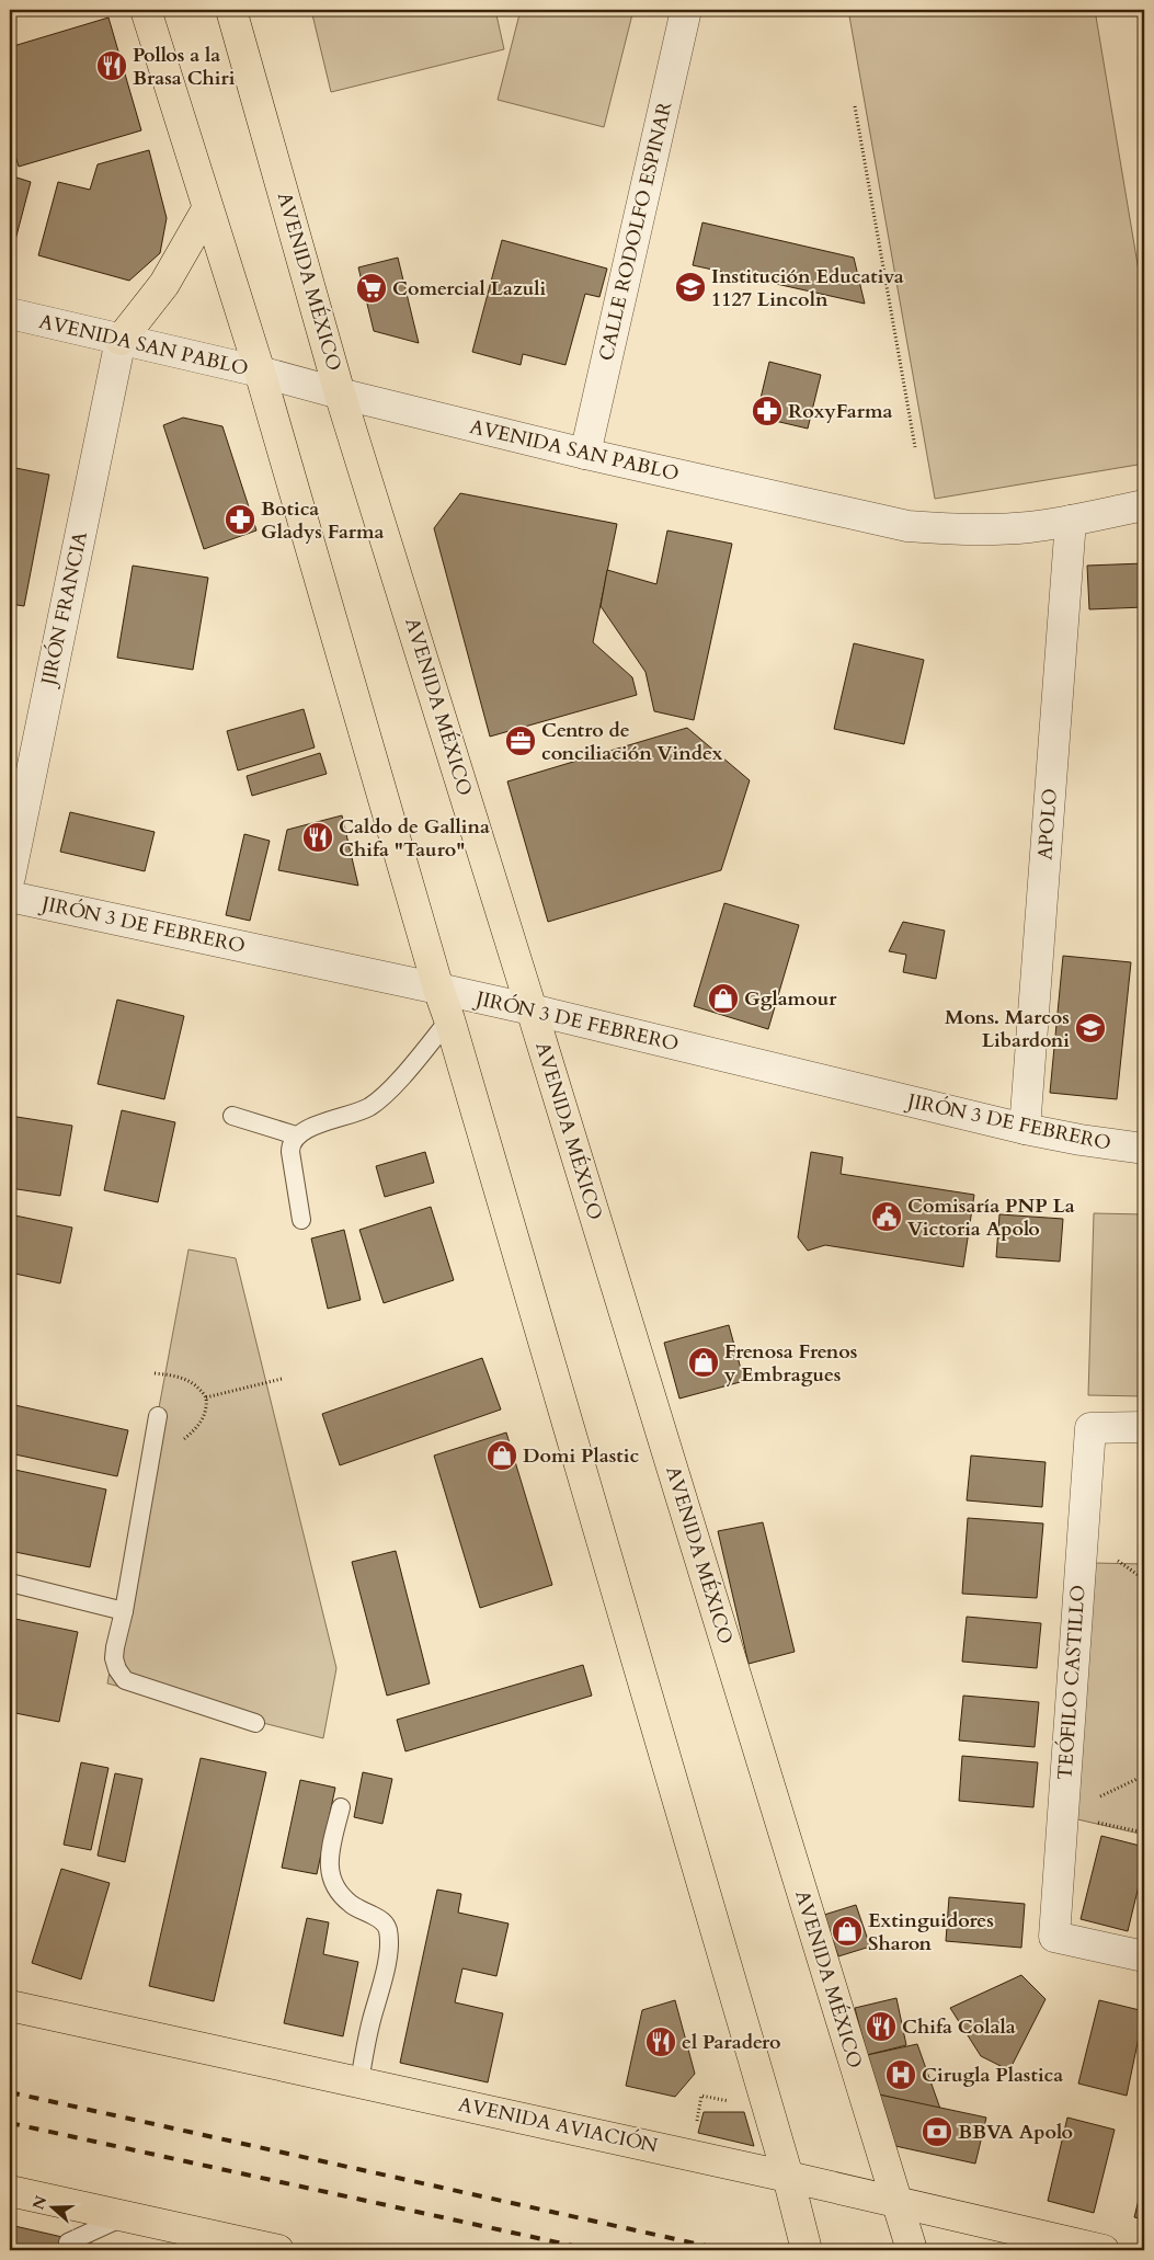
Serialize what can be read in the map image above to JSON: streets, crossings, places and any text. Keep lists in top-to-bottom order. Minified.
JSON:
{"streets":{"main road":["AVENIDA MÉXICO","AVENIDA AVIACIÓN"],"street":["CALLE RODOLFO ESPINAR","AVENIDA SAN PABLO","JIRÓN FRANCIA","APOLO","JIRÓN 3 DE FEBRERO","TEÓFILO CASTILLO"]},"crossings":[["CALLE RODOLFO ESPINAR","AVENIDA SAN PABLO"],["AVENIDA MÉXICO","AVENIDA SAN PABLO"],["AVENIDA MÉXICO","JIRÓN 3 DE FEBRERO"],["AVENIDA MÉXICO","AVENIDA AVIACIÓN"],["AVENIDA SAN PABLO","JIRÓN FRANCIA"],["AVENIDA SAN PABLO","APOLO"],["APOLO","JIRÓN 3 DE FEBRERO"]],"places":{"restaurant":["Pollos a la Brasa Chiri","Caldo de Gallina Chifa \"Tauro\"","Chifa Colala","el Paradero"],"school or university":["Institución Educativa 1127 Lincoln","Mons. Marcos Libardoni"],"supermarket":["Comercial Lazuli"],"pharmacy":["RoxyFarma","Botica Gladys Farma"],"office":["Centro de conciliación Vindex"],"shop":["Gglamour","Frenosa Frenos y Embragues","Domi Plastic","Extinguidores Sharon"],"public building":["Comisaría PNP La Victoria Apolo"],"hospital":["Cirugla Plastica"],"bank":["BBVA Apolo"]},"north":"left"}
